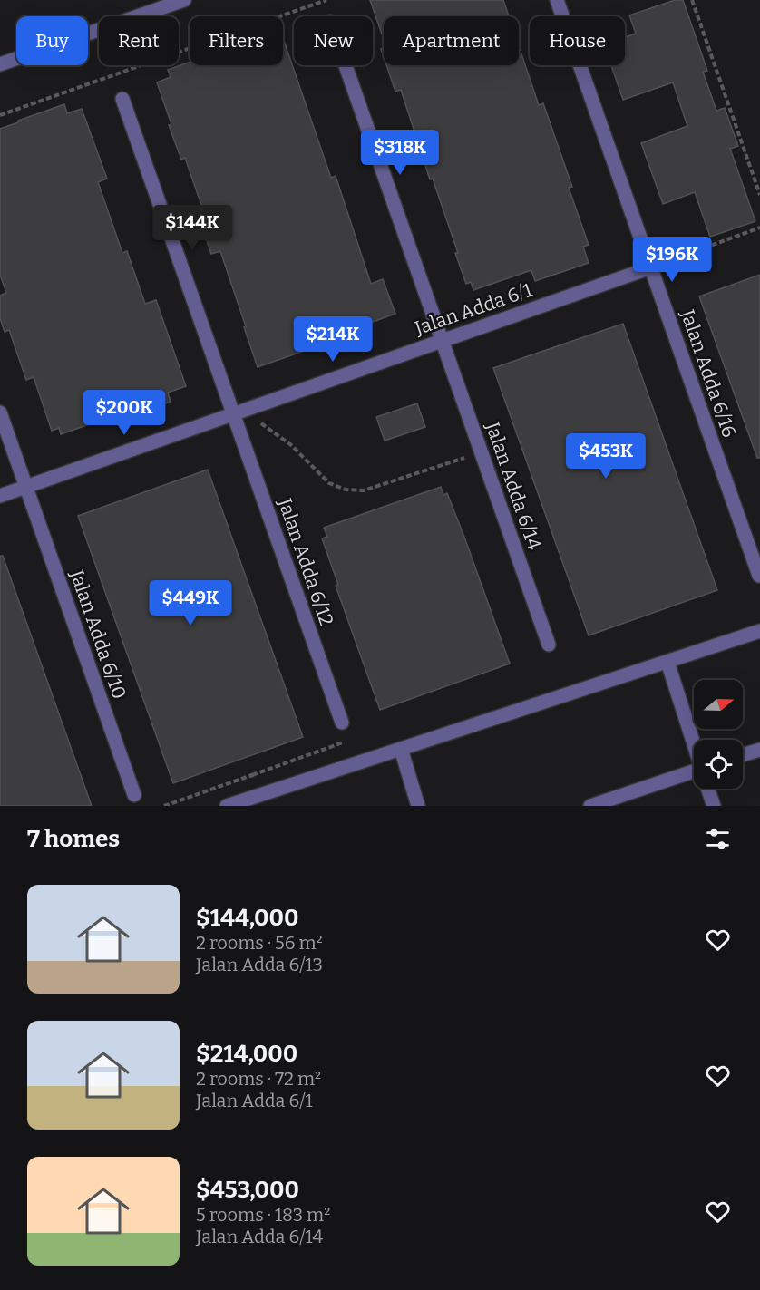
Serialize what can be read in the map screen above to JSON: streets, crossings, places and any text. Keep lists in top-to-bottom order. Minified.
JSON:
{"streets":{"street":["Jalan Adda 6/1","Jalan Adda 6/16","Jalan Adda 6/14","Jalan Adda 6/12","Jalan Adda 6/10"]},"crossings":[["Jalan Adda 6/1","Jalan Adda 6/16"],["Jalan Adda 6/1","Jalan Adda 6/14"],["Jalan Adda 6/1","Jalan Adda 6/12"],["Jalan Adda 6/1","Jalan Adda 6/10"]],"north":"right","page":{"chip":["Buy","Rent","Filters","New","Apartment","House"],"price":["$318K","$144K","$196K","$214K","$200K","$453K","$449K"],"heading":"7 homes","list":[{"name":"$144,000","note":"2 rooms · 56 m² · Jalan Adda 6/13"},{"name":"$214,000","note":"2 rooms · 72 m² · Jalan Adda 6/1"},{"name":"$453,000","note":"5 rooms · 183 m² · Jalan Adda 6/14"}]}}
